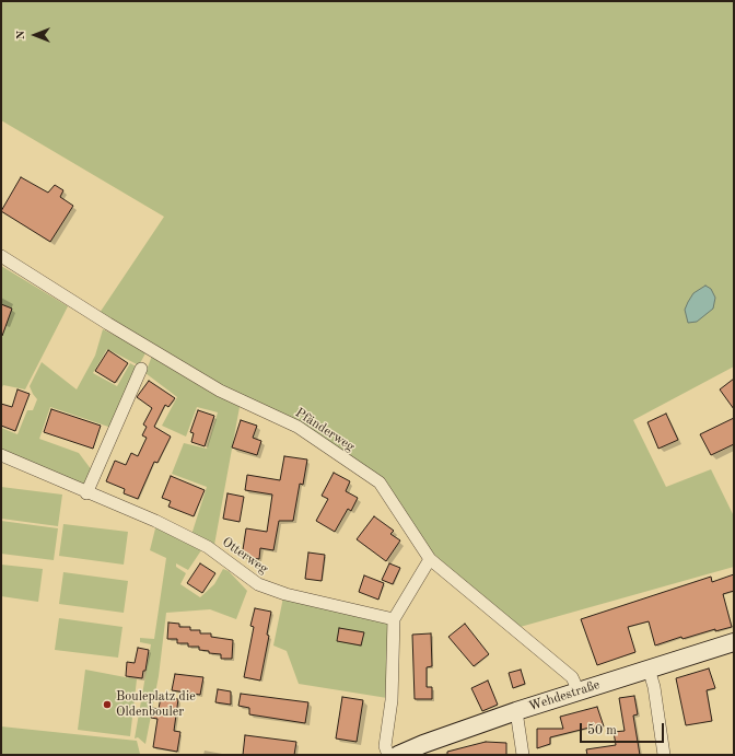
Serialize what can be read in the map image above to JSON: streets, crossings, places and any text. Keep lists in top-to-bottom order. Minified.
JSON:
{"streets":{"street":["Pfänderweg","Otterweg","Wehdestraße"]},"crossings":[["Pfänderweg","Wehdestraße"]],"places":["Bouleplatz die Oldenbouler"],"scale_bar":"50 m","north":"left"}
